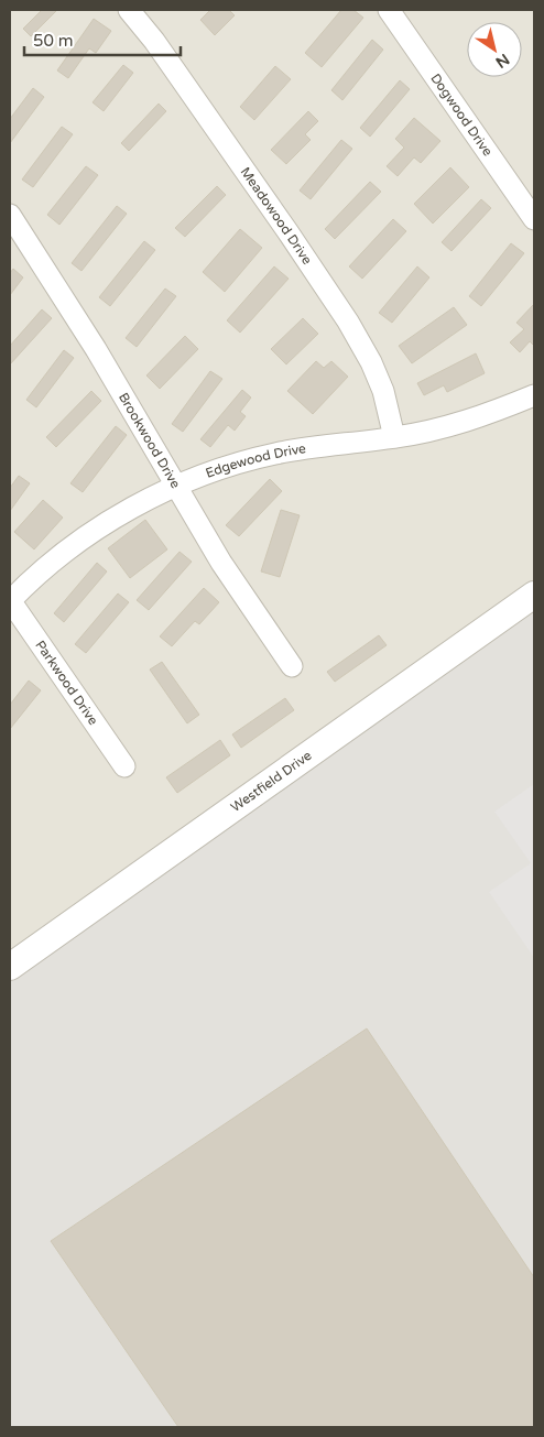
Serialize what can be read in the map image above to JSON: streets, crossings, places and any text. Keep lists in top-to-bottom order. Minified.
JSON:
{"streets":{"street":["Dogwood Drive","Meadowood Drive","Brookwood Drive","Edgewood Drive","Parkwood Drive","Westfield Drive"]},"crossings":[["Meadowood Drive","Edgewood Drive"],["Brookwood Drive","Edgewood Drive"],["Edgewood Drive","Parkwood Drive"]],"scale_bar":"50 m","north":"bottom right"}
